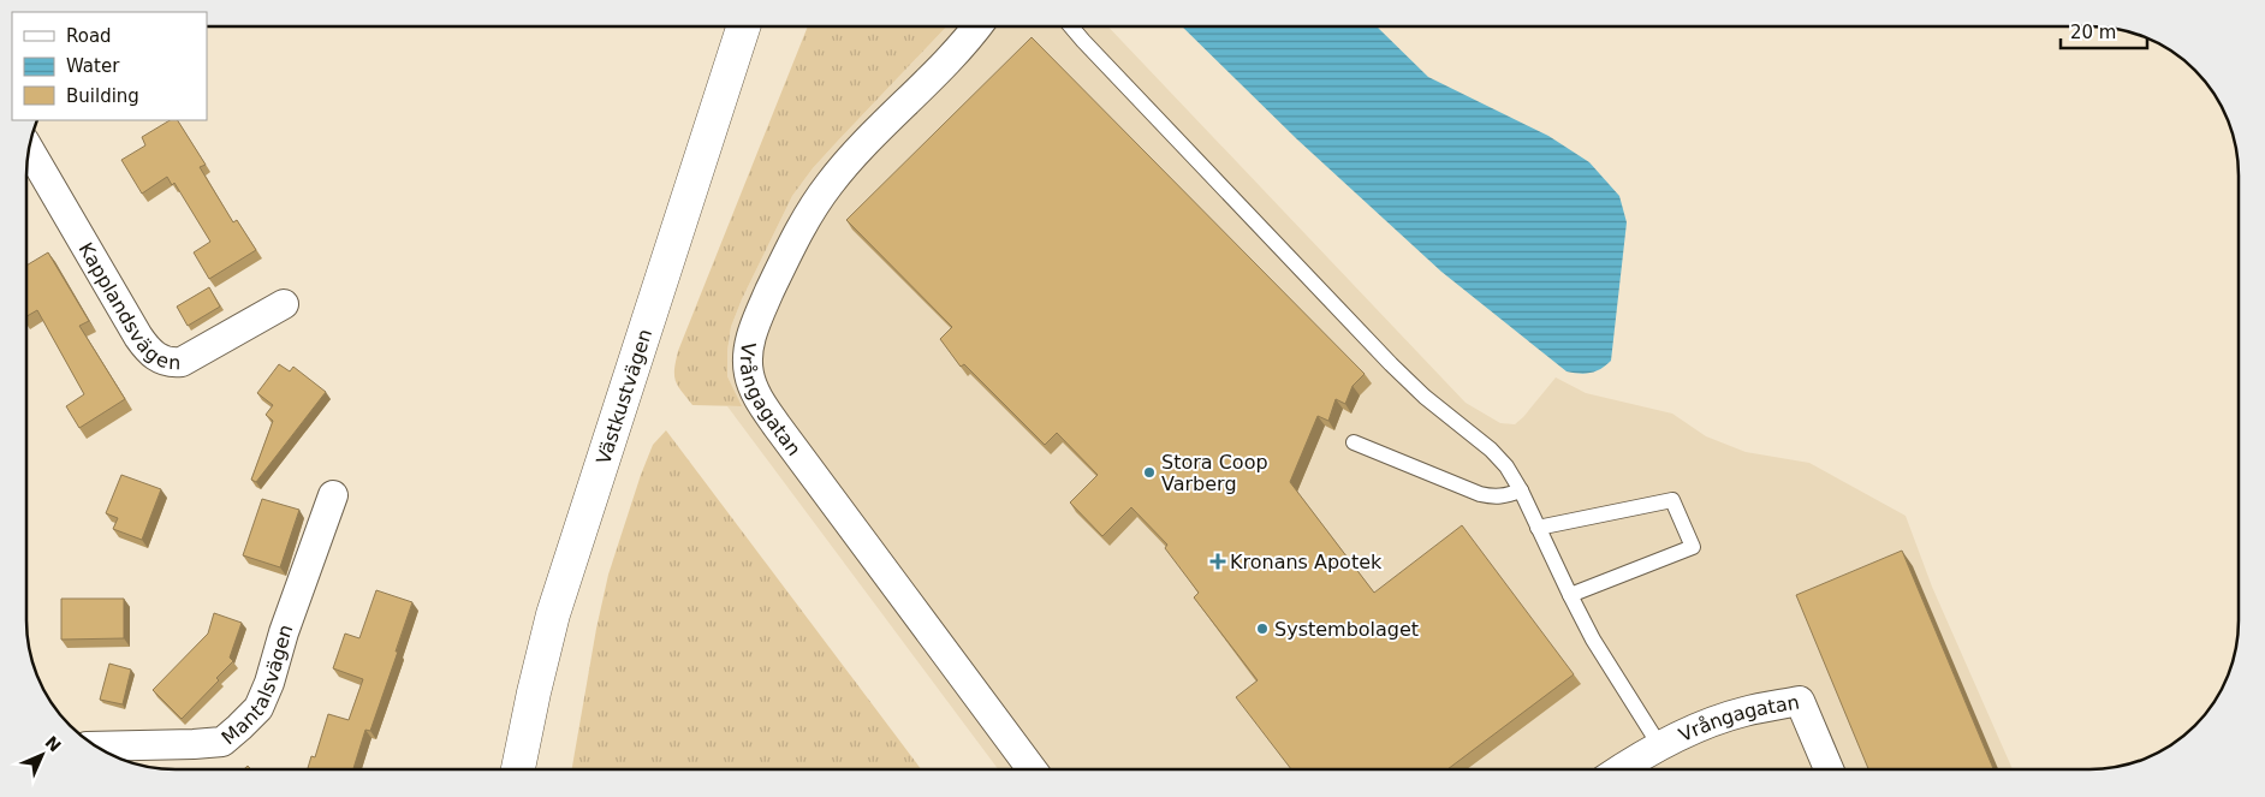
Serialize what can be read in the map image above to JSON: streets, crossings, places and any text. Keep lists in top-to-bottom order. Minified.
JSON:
{"streets":{"street":["Kapplandsvägen","Västkustvägen","Vrångagatan","Mantalsvägen"]},"places":{"other":["Stora Coop Varberg","Systembolaget"],"health":["Kronans Apotek"]},"legend":["Road","Water","Building"],"scale_bar":"20 m","north":"top right"}
